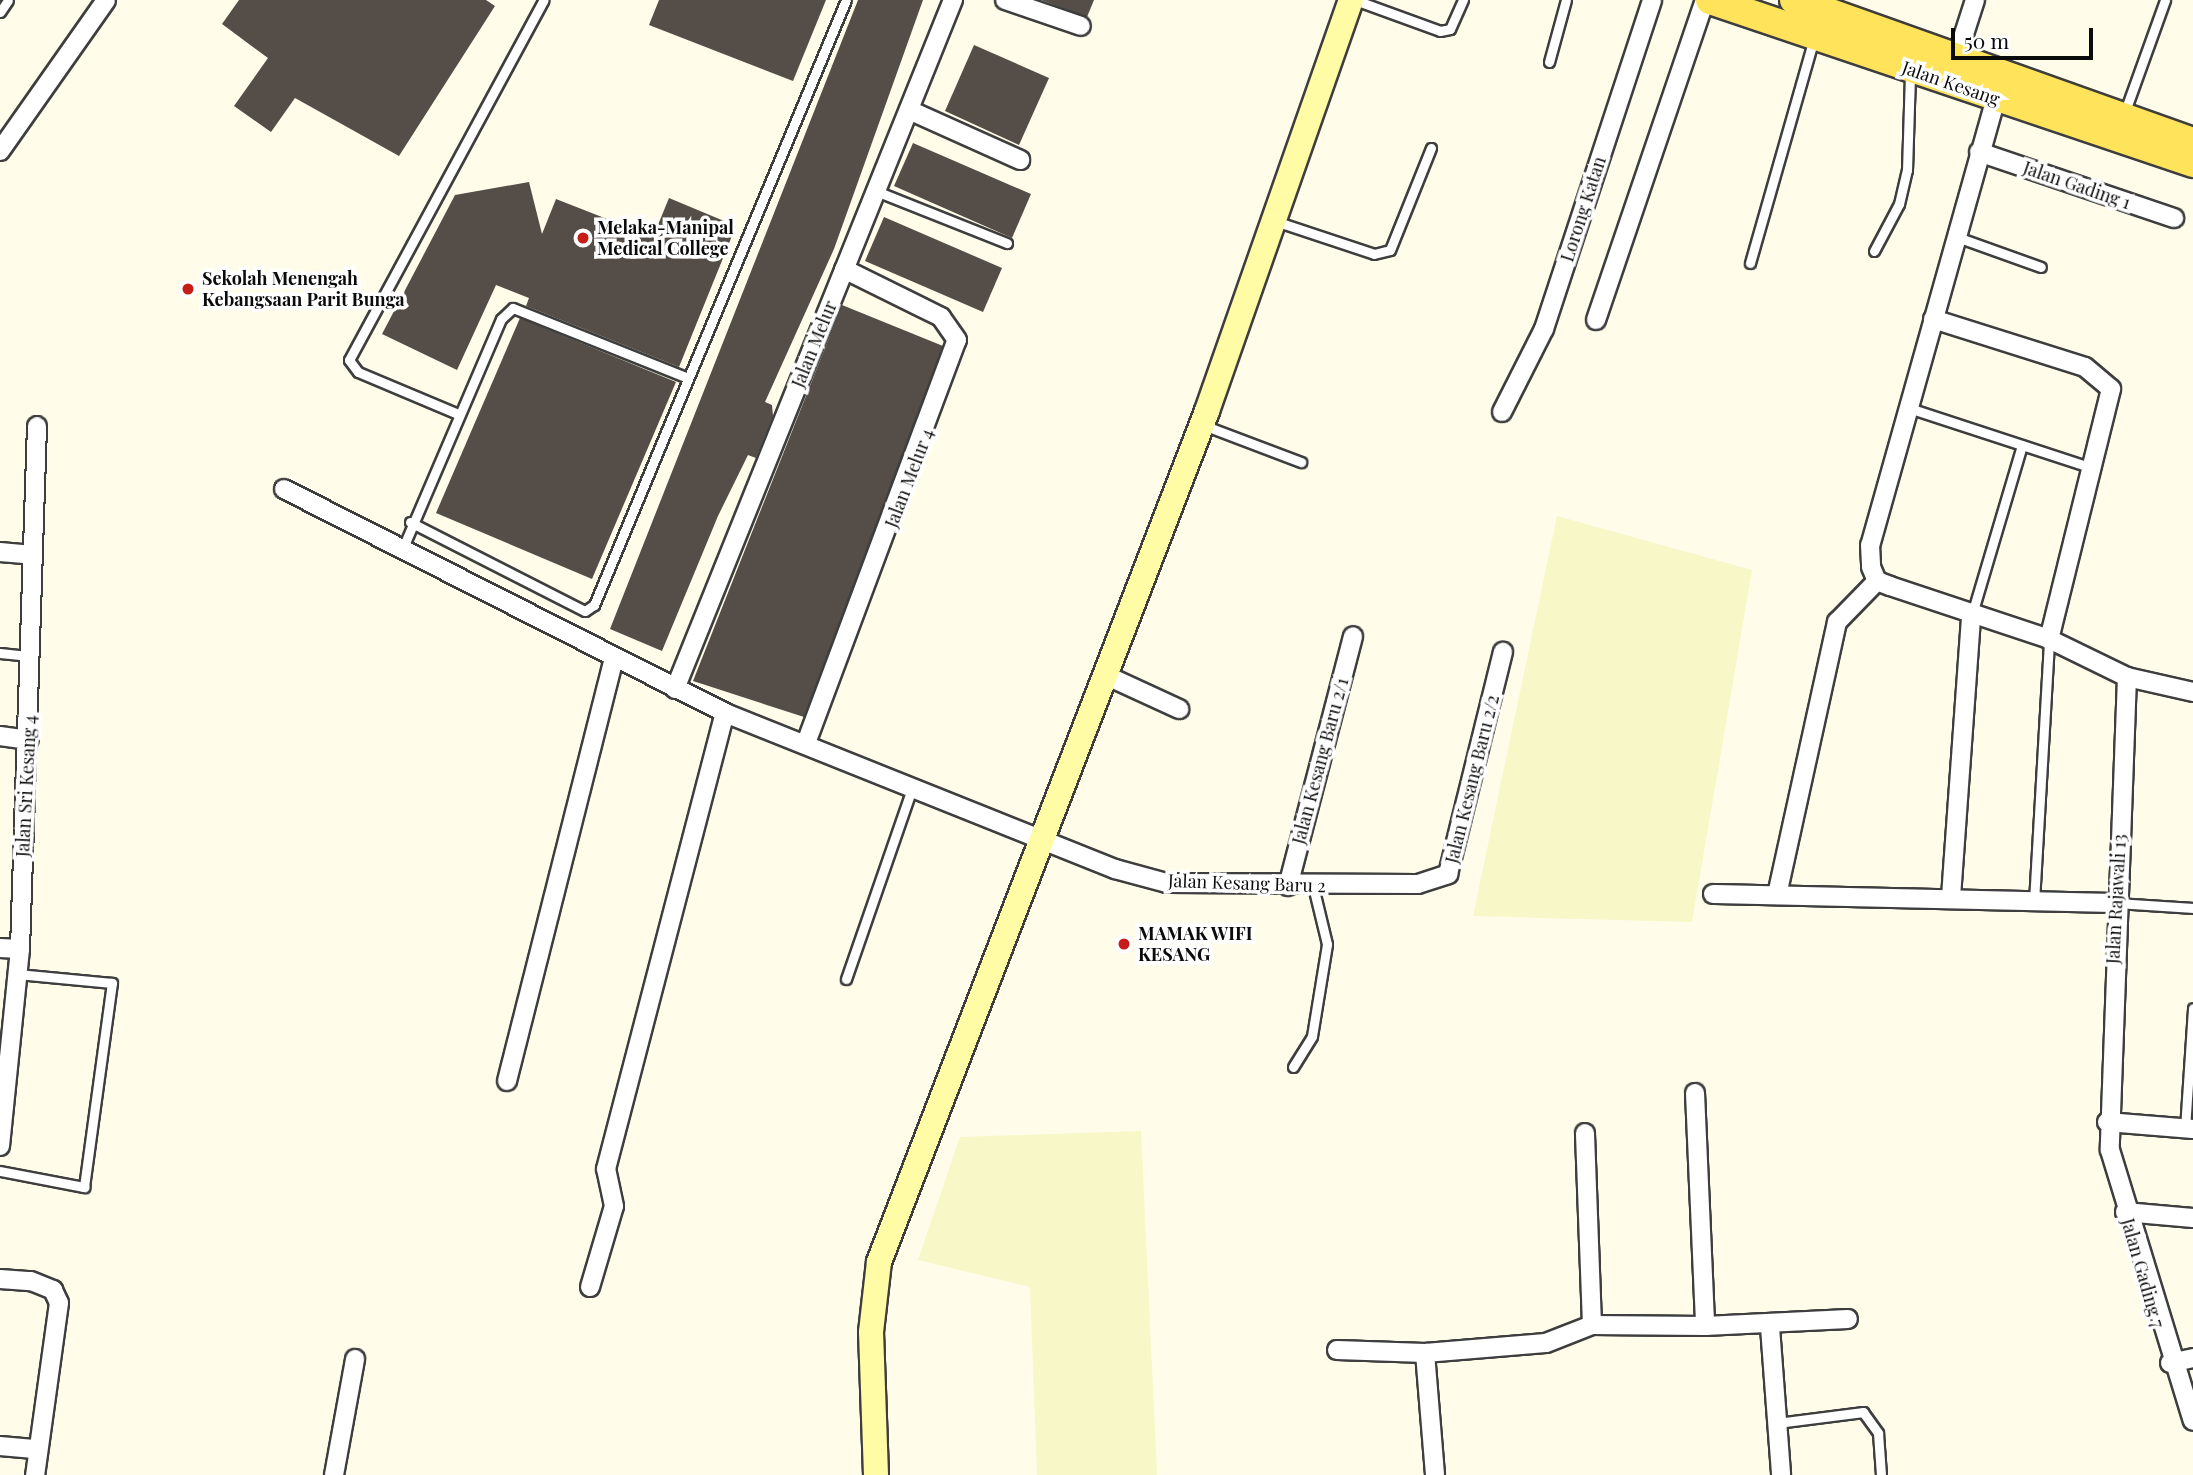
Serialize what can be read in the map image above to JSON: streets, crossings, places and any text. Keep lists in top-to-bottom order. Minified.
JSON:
{"streets":{"main road":["Jalan Kesang"],"street":["Jalan Gading 1","Lorong Katan","Jalan Melur","Jalan Melur 4","Jalan Kesang Baru 2/1","Jalan Kesang Baru 2/2","Jalan Sri Kesang 4","Jalan Kesang Baru 2","Jalan Rajawali 13","Jalan Gading 7"]},"crossings":[["Jalan Melur","Jalan Melur 4"],["Jalan Kesang Baru 2/1","Jalan Kesang Baru 2"],["Jalan Kesang Baru 2/2","Jalan Kesang Baru 2"],["Jalan Rajawali 13","Jalan Gading 7"]],"places":["Melaka-Manipal Medical College","Sekolah Menengah Kebangsaan Parit Bunga","MAMAK WIFI KESANG"],"scale_bar":"50 m"}
